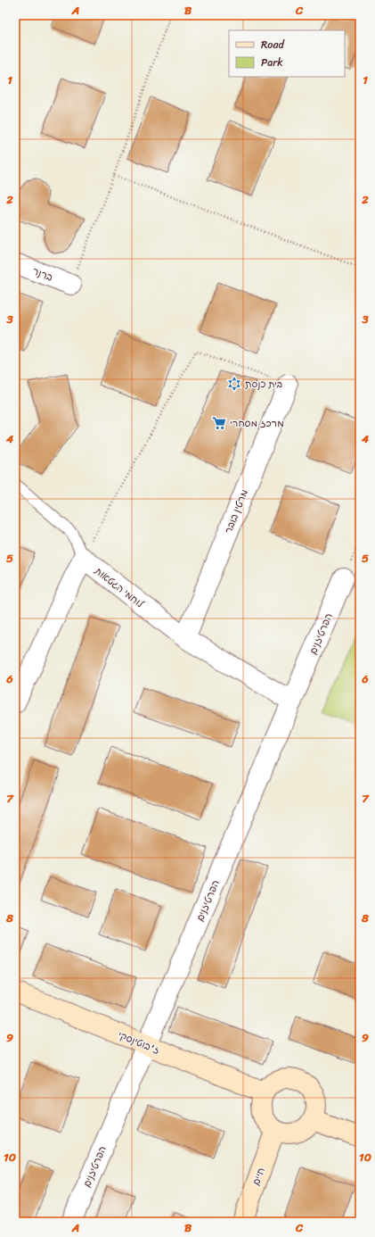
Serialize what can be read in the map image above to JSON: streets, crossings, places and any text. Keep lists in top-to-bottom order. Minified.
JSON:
{"streets":{"street":["ברנר","מרטין בובר","לוחמי הגטאות","הפרטיזנים","ז'בוטינסקי","חיים"]},"crossings":[["מרטין בובר","לוחמי הגטאות"],["לוחמי הגטאות","הפרטיזנים"],["הפרטיזנים","ז'בוטינסקי"],["ז'בוטינסקי","חיים"]],"places":{"synagogue":["בית כנסת"],"supermarket":["מרכז מסחרי"]},"legend":["Road","Park"],"grid":{"columns":["A","B","C"],"rows":["1","2","3","4","5","6","7","8","9","10"]}}
